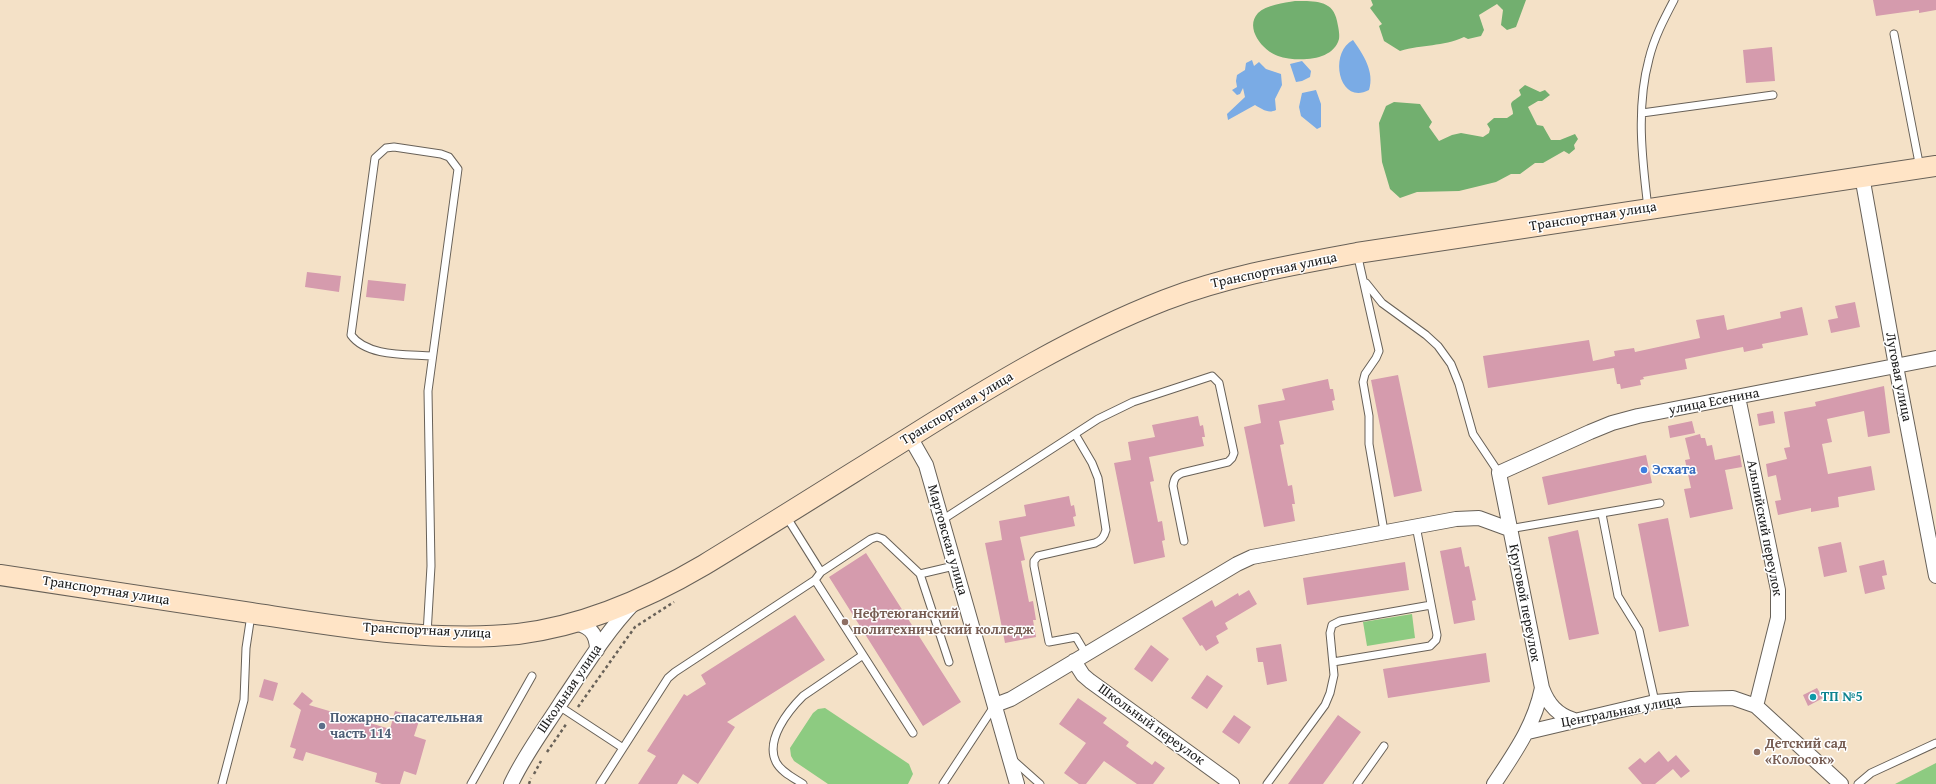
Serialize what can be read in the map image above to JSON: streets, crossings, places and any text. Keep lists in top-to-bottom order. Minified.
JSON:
{"streets":{"street":["Транспортная улица","Луговая улица","улица Есенина","Альпийский переулок","Мартовская улица","Круговой переулок","Школьная улица","Центральная улица","Школьный переулок"]},"crossings":[["Транспортная улица","Луговая улица"],["Транспортная улица","Мартовская улица"],["Транспортная улица","Школьная улица"],["Луговая улица","улица Есенина"],["улица Есенина","Альпийский переулок"],["улица Есенина","Круговой переулок"],["Альпийский переулок","Центральная улица"],["Круговой переулок","Центральная улица"]],"places":["Эсхата","Нефтеюганский политехнический колледж","ТП №5","Пожарно-спасательная часть 114","Детский сад «Колосок»"]}
